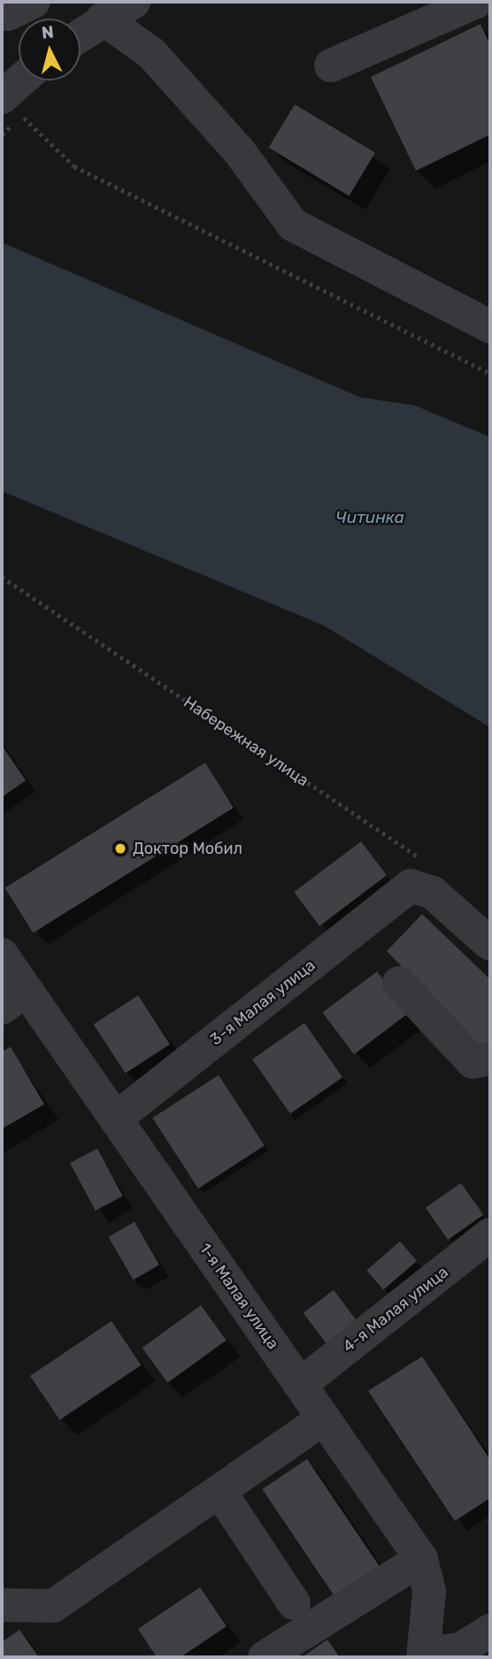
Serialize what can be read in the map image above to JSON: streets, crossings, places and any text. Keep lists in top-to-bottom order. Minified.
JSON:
{"streets":{"street":["3-я Малая улица","1-я Малая улица","4-я Малая улица"],"path":["Набережная улица"]},"crossings":[["Набережная улица","3-я Малая улица"],["3-я Малая улица","1-я Малая улица"],["1-я Малая улица","4-я Малая улица"]],"water":["Читинка"],"places":["Доктор Мобил"],"north":"top"}
